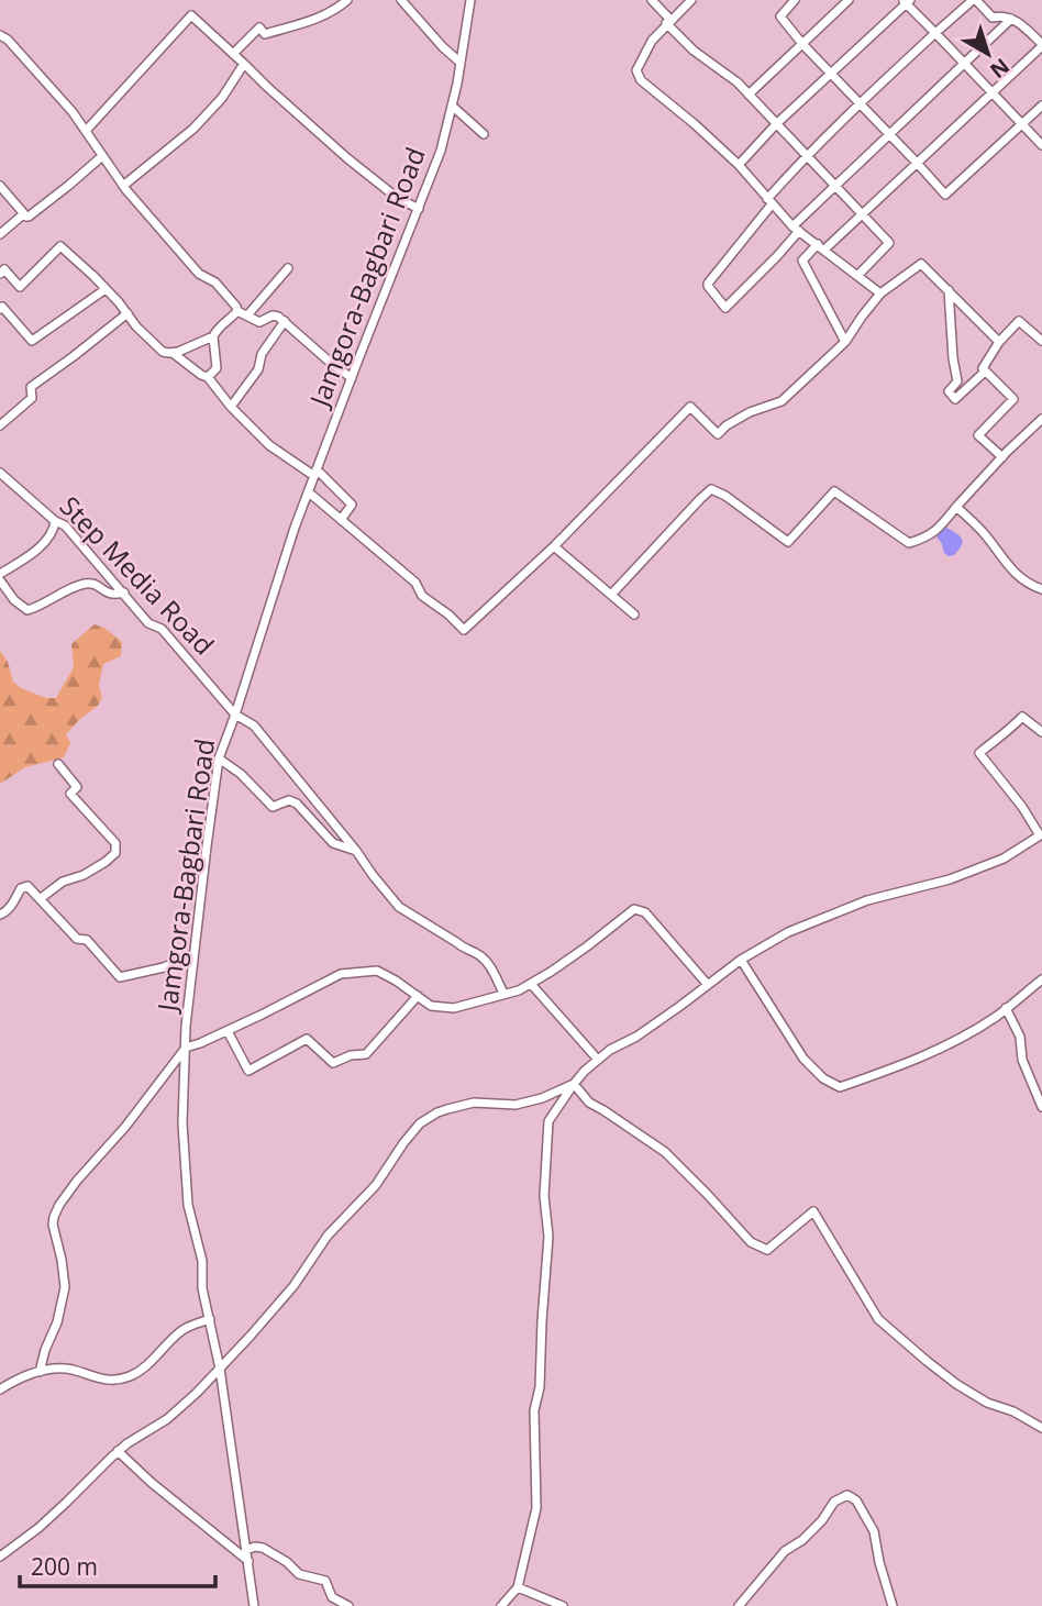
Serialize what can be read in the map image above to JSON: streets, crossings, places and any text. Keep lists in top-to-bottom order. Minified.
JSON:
{"streets":{"street":["Jamgora-Bagbari Road","Step Media Road"]},"crossings":[["Jamgora-Bagbari Road","Step Media Road"]],"scale_bar":"200 m","north":"bottom right"}
